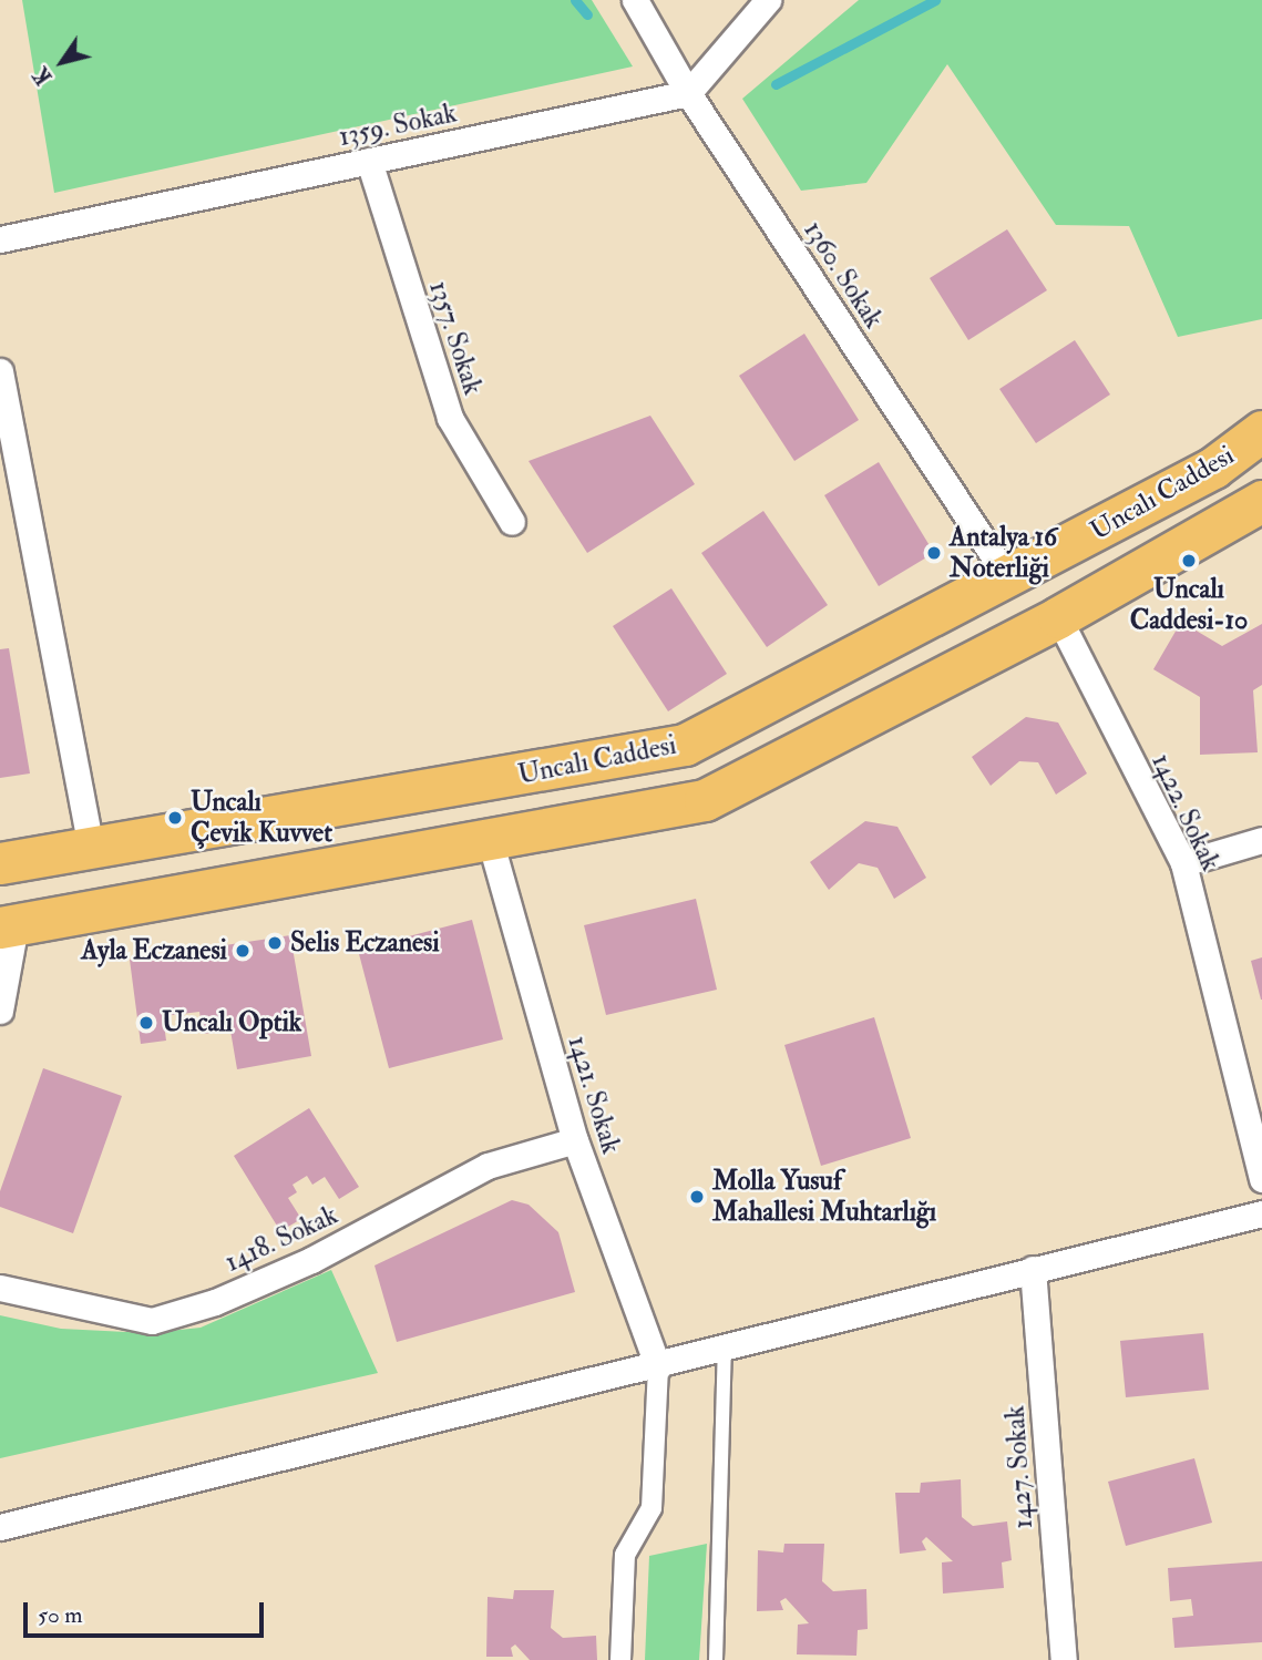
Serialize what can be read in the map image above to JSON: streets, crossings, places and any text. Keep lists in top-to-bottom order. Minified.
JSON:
{"streets":{"main road":["Uncalı Caddesi"],"street":["1359. Sokak","1360. Sokak","1357. Sokak","1422. Sokak","1421. Sokak","1418. Sokak","1427. Sokak"]},"crossings":[["1359. Sokak","1360. Sokak"],["1359. Sokak","1357. Sokak"],["1360. Sokak","Uncalı Caddesi"],["Uncalı Caddesi","1422. Sokak"],["Uncalı Caddesi","1421. Sokak"],["1421. Sokak","1418. Sokak"]],"places":["Antalya 16 Noterliği","Uncalı Caddesi-10","Uncalı Çevik Kuvvet","Selis Eczanesi","Ayla Eczanesi","Uncalı Optik","Molla Yusuf Mahallesi Muhtarlığı"],"scale_bar":"50 m","north":"bottom left"}
